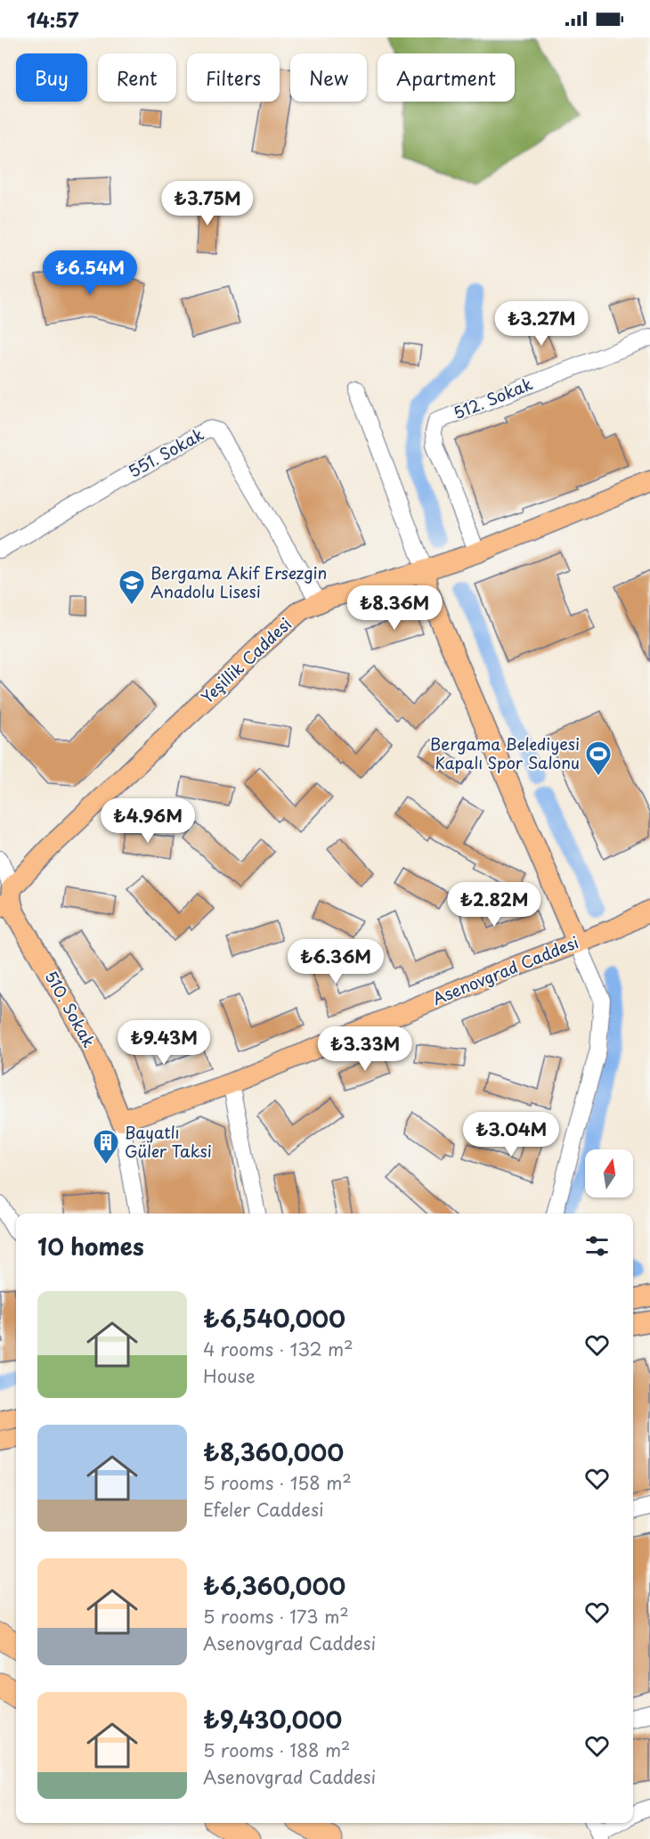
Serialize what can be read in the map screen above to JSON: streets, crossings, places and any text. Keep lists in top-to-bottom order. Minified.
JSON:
{"streets":{"main road":["Yeşillik Caddesi","Asenovgrad Caddesi","510. Sokak"],"street":["512. Sokak","551. Sokak"]},"crossings":[["512. Sokak","Yeşillik Caddesi"],["551. Sokak","Yeşillik Caddesi"],["Yeşillik Caddesi","510. Sokak"],["Asenovgrad Caddesi","510. Sokak"]],"places":{"school or university":["Bergama Akif Ersezgin Anadolu Lisesi"],"sports":["Bergama Belediyesi Kapalı Spor Salonu"],"building":["Bayatlı Güler Taksi"]},"north":"top","page":{"status":"14:57","chip":["Buy","Rent","Filters","New","Apartment"],"price":["₺3.75M","₺6.54M","₺3.27M","₺8.36M","₺4.96M","₺2.82M","₺6.36M","₺9.43M","₺3.33M","₺3.04M"],"heading":"10 homes","list":[{"name":"₺6,540,000","note":"4 rooms · 132 m² · House"},{"name":"₺8,360,000","note":"5 rooms · 158 m² · Efeler Caddesi"},{"name":"₺6,360,000","note":"5 rooms · 173 m² · Asenovgrad Caddesi"},{"name":"₺9,430,000","note":"5 rooms · 188 m² · Asenovgrad Caddesi"}]}}
